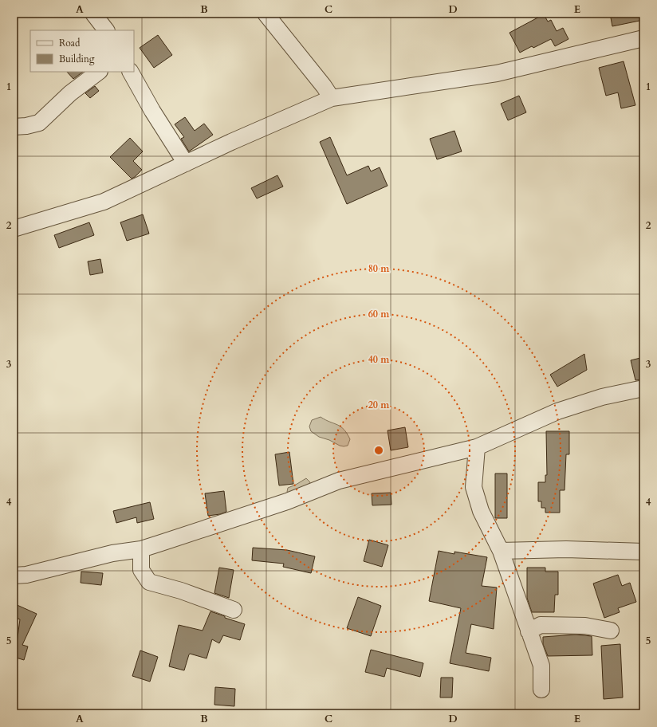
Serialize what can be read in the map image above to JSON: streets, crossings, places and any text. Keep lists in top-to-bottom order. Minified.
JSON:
{"legend":["Road","Building"],"grid":{"columns":["A","B","C","D","E"],"rows":["1","2","3","4","5"]},"rings":["80 m","60 m","40 m","20 m"]}
